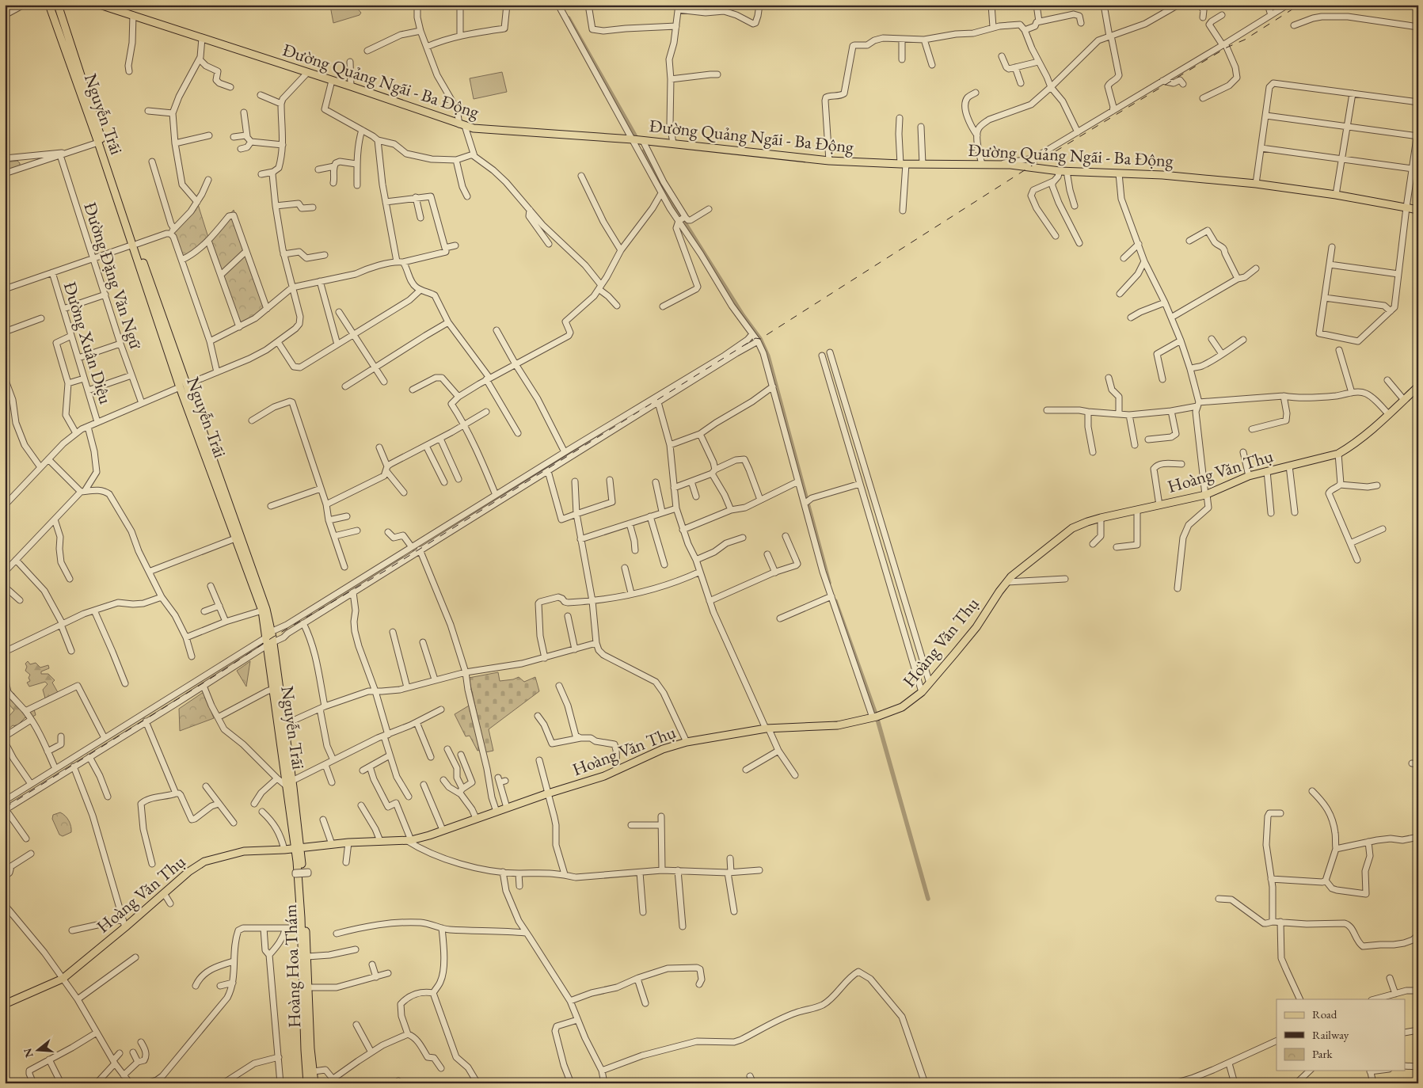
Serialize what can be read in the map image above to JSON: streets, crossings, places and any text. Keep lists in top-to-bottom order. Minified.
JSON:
{"streets":{"main road":["Đường Quảng Ngãi - Ba Động","Nguyễn Trãi","Hoàng Văn Thụ","Hoàng Hoa Thám"],"street":["Đường Đặng Văn Ngữ","Đường Xuân Diệu"]},"crossings":[["Nguyễn Trãi","Hoàng Văn Thụ"],["Nguyễn Trãi","Hoàng Hoa Thám"],["Hoàng Văn Thụ","Hoàng Hoa Thám"]],"legend":["Road","Railway","Park"],"north":"left"}
